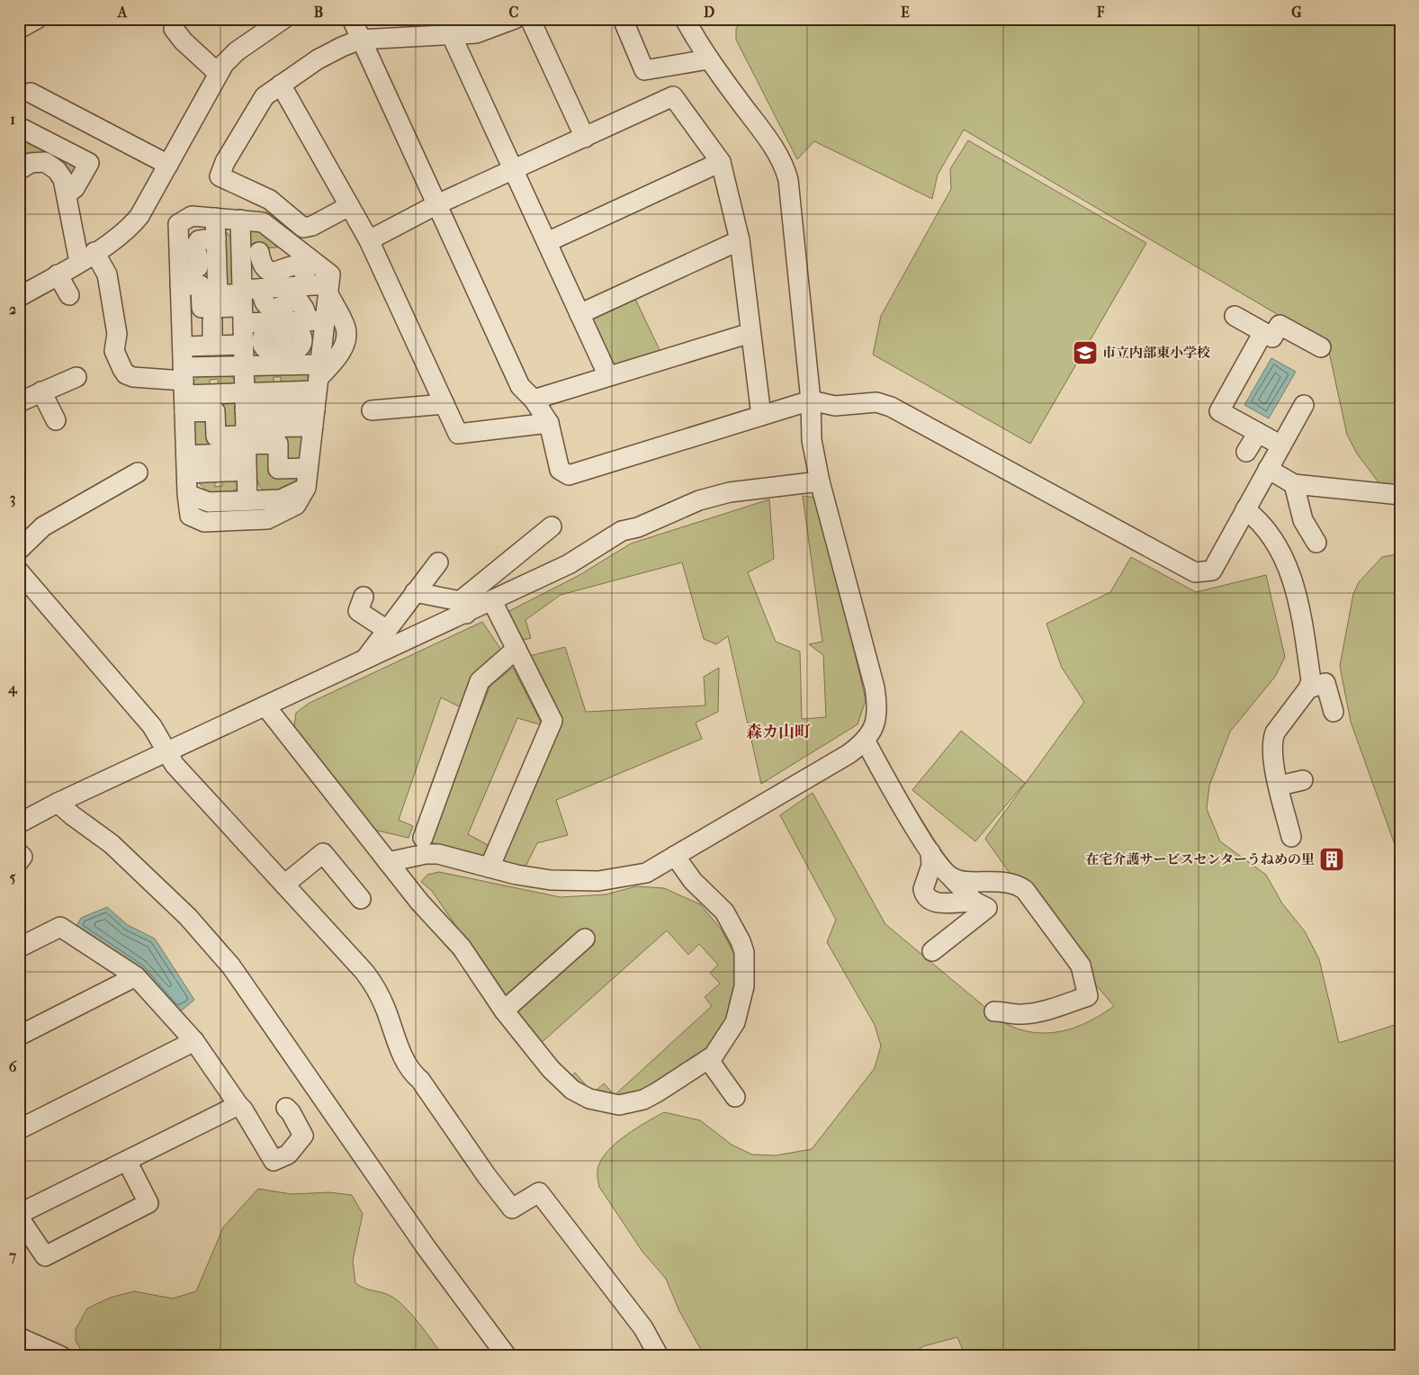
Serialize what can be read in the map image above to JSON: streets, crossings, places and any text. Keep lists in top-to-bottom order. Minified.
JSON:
{"districts":["森カ山町"],"places":{"school or university":["市立内部東小学校"],"building":["在宅介護サービスセンターうねめの里"]},"grid":{"columns":["A","B","C","D","E","F","G"],"rows":["1","2","3","4","5","6","7"]}}
